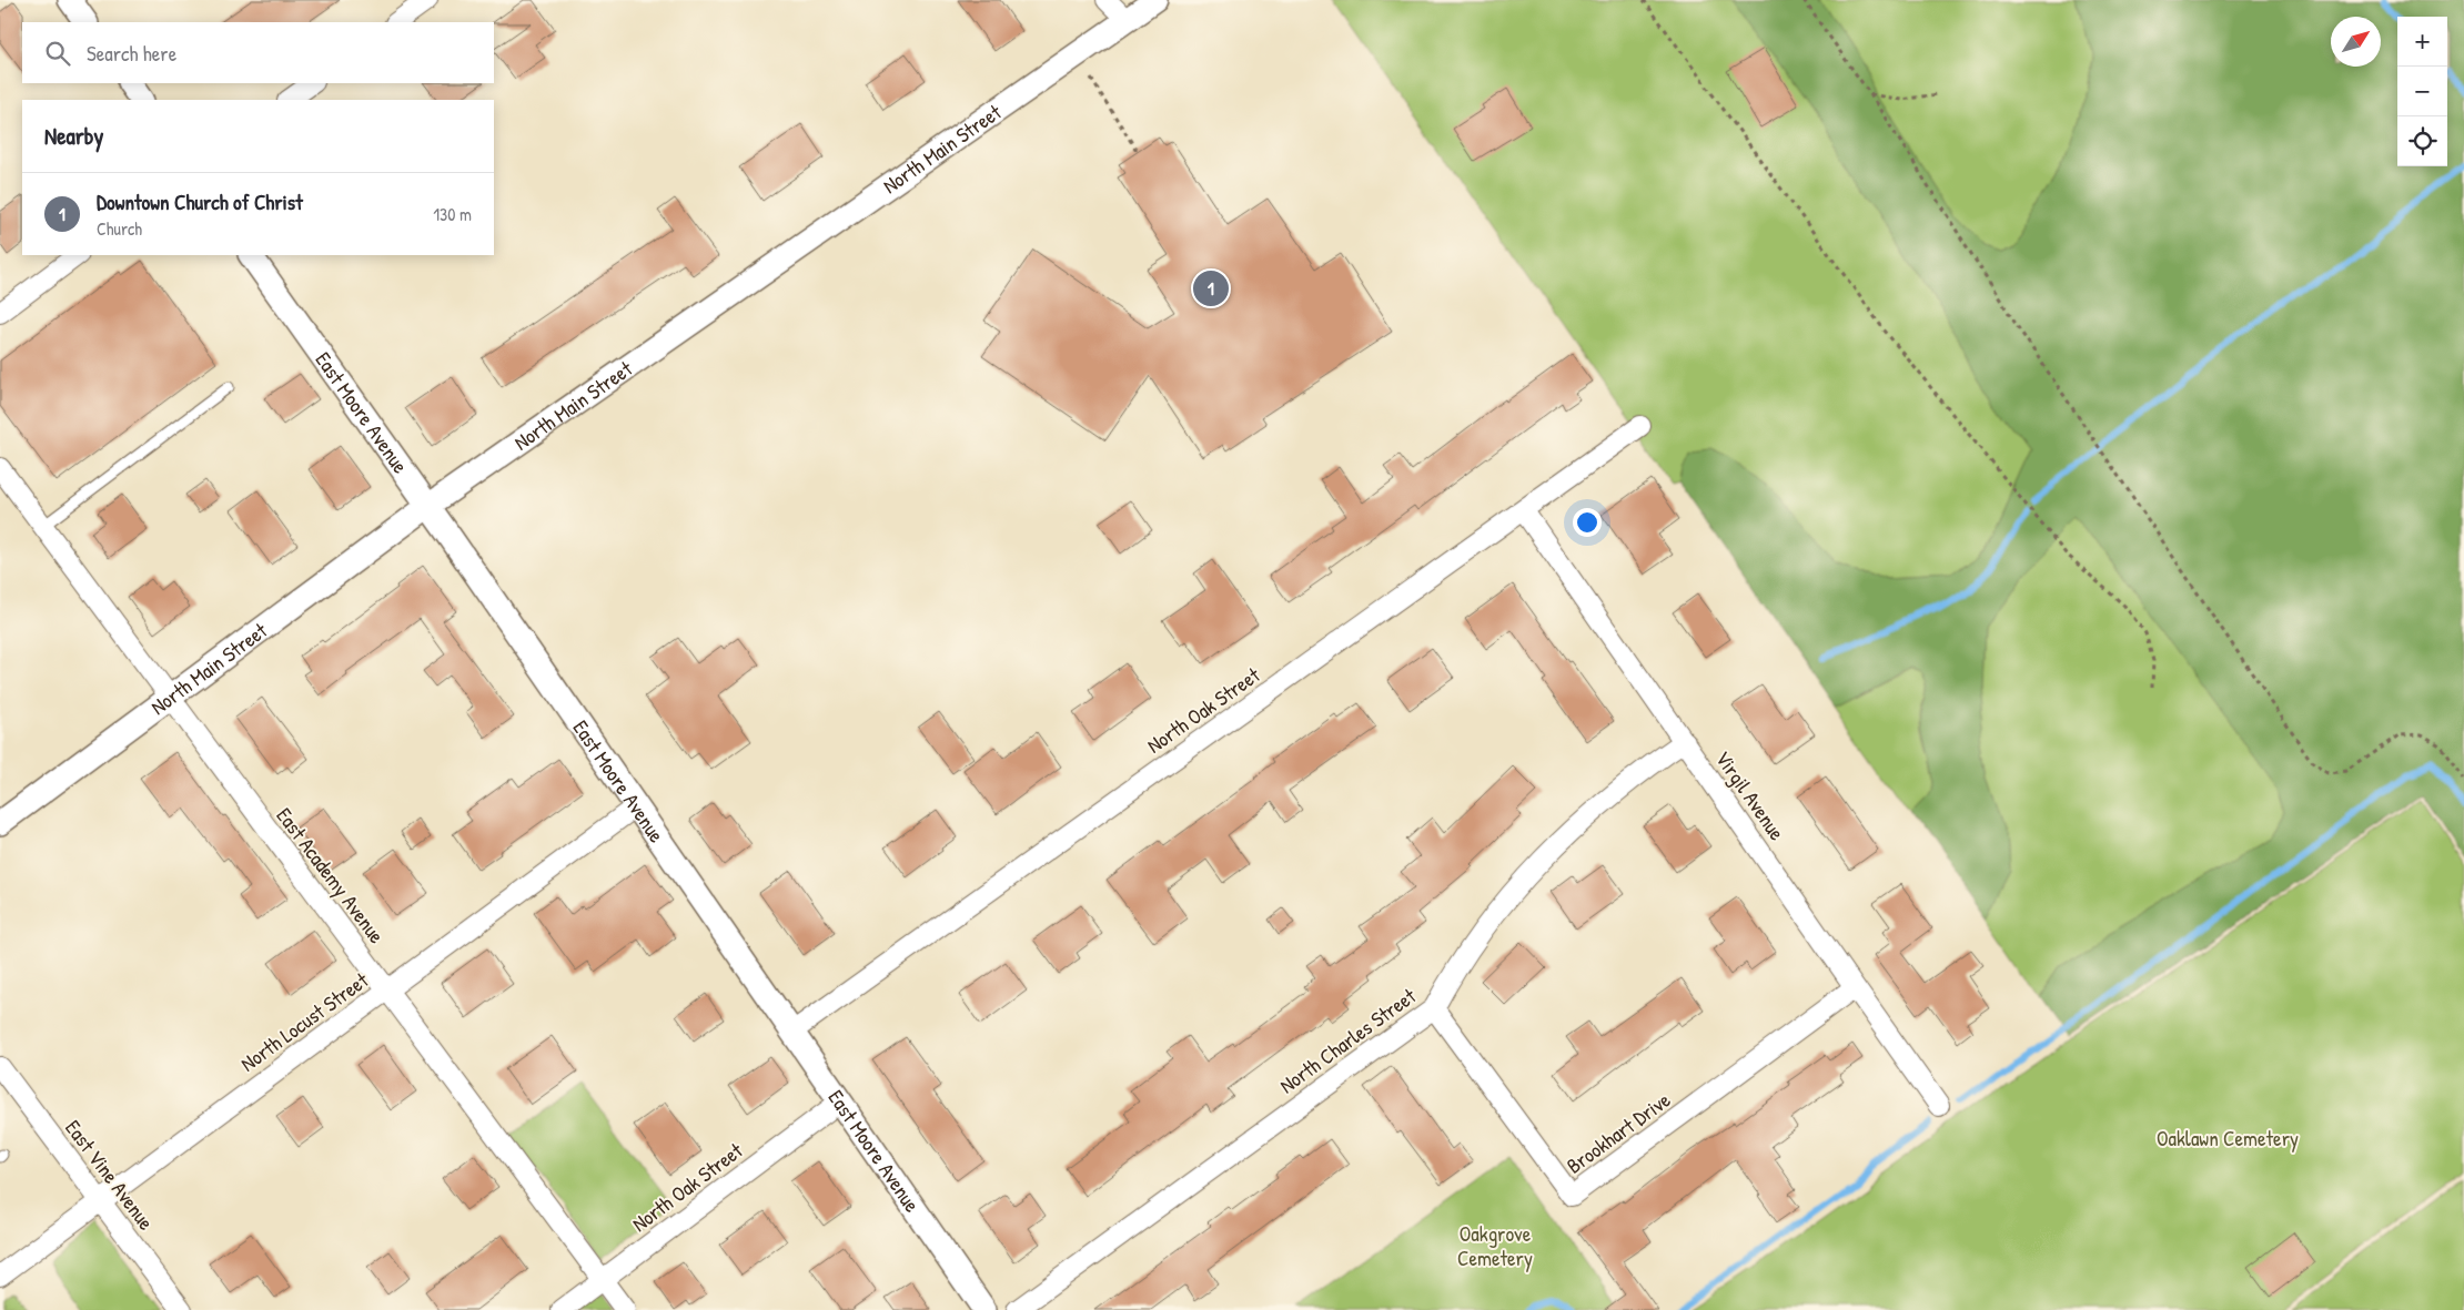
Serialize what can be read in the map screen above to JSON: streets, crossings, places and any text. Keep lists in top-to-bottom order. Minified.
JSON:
{"streets":{"street":["North Main Street","East Moore Avenue","North Oak Street","Virgil Avenue","East Academy Avenue","North Locust Street","North Charles Street","Brookhart Drive","East Vine Avenue"]},"crossings":[["North Main Street","East Moore Avenue"],["North Main Street","East Academy Avenue"],["East Moore Avenue","North Oak Street"],["East Moore Avenue","North Locust Street"],["North Oak Street","Virgil Avenue"],["North Oak Street","East Academy Avenue"],["Virgil Avenue","North Charles Street"],["Virgil Avenue","Brookhart Drive"],["East Academy Avenue","North Locust Street"],["North Locust Street","East Vine Avenue"],["North Charles Street","Brookhart Drive"]],"parks":["Oaklawn Cemetery","Oakgrove Cemetery"],"north":"top right","page":{"map_buttons":["+","−"],"search":"Search here","heading":"Nearby","list":[{"mark":"1","name":"Downtown Church of Christ","note":"Church","value":"130 m"}],"pins":"1"}}
